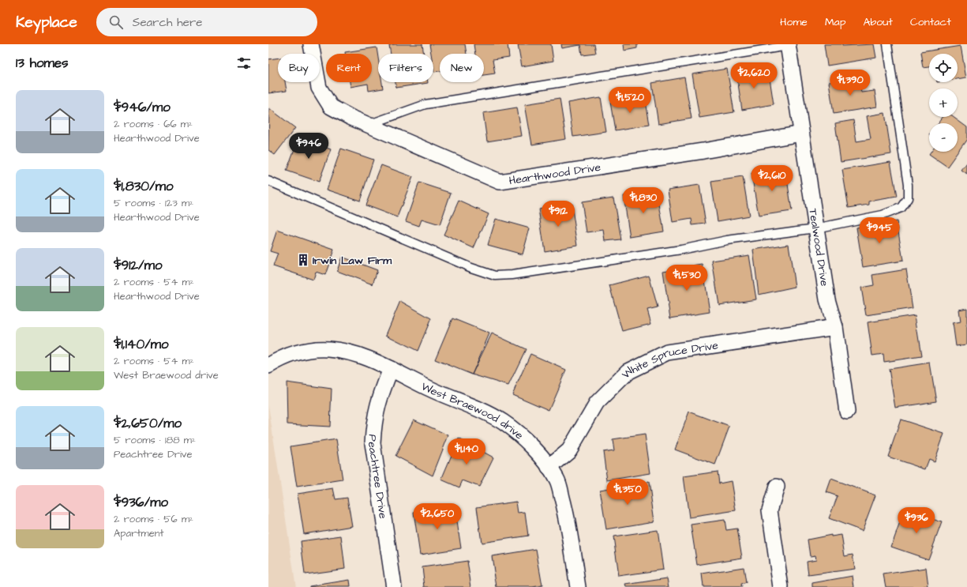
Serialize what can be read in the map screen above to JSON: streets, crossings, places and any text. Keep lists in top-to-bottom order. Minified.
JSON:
{"streets":{"street":["Hearthwood Drive","Tealwood Drive","White Spruce Drive","West Braewood drive","Peachtree Drive"]},"crossings":[["Hearthwood Drive","Tealwood Drive"],["Tealwood Drive","White Spruce Drive"],["White Spruce Drive","West Braewood drive"],["West Braewood drive","Peachtree Drive"]],"places":{"building":["Irwin Law Firm"]},"page":{"header":"Keyplace","search":"Search here","nav":["Home","Map","About","Contact"],"heading":"13 homes","map_buttons":["+","−"],"chip":["Buy","Rent","Filters","New"],"price":["$2,620","$1,390","$1,520","$946","$2,610","$1,830","$912","$945","$1,530","$1,140","$1,350","$2,650","$936"],"list":[{"name":"$946/mo","note":"2 rooms · 66 m² · Hearthwood Drive"},{"name":"$1,830/mo","note":"5 rooms · 123 m² · Hearthwood Drive"},{"name":"$912/mo","note":"2 rooms · 54 m² · Hearthwood Drive"},{"name":"$1,140/mo","note":"2 rooms · 54 m² · West Braewood drive"},{"name":"$2,650/mo","note":"5 rooms · 188 m² · Peachtree Drive"},{"name":"$936/mo","note":"2 rooms · 56 m² · Apartment"}]}}
